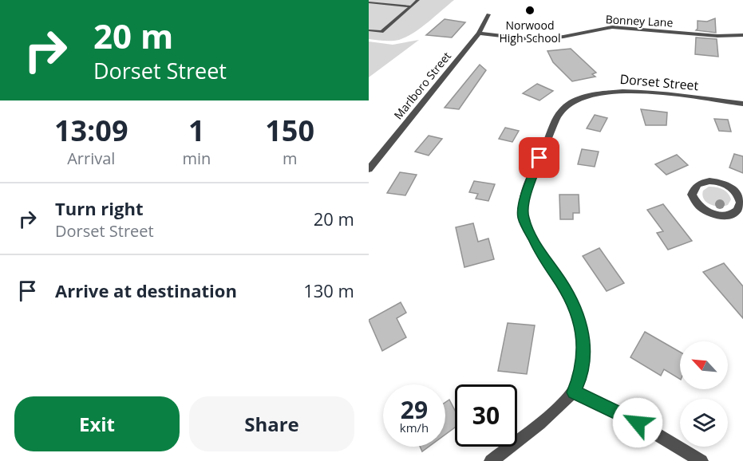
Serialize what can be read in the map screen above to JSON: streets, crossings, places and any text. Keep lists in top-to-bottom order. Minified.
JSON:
{"streets":{"street":["Bonney Lane","Dorset Street","Marlboro Street"]},"crossings":[["Bonney Lane","Marlboro Street"]],"places":["Norwood High School"],"north":"top left","page":{"turn":["20 m","Dorset Street"],"eta":["13:09","Arrival","1","min","150","m"],"list":[{"name":"Turn right","note":"Dorset Street","value":"20 m"},{"name":"Arrive at destination","value":"130 m"}],"speed":"29 km/h","limit":"30","buttons":["Exit","Share"]}}
